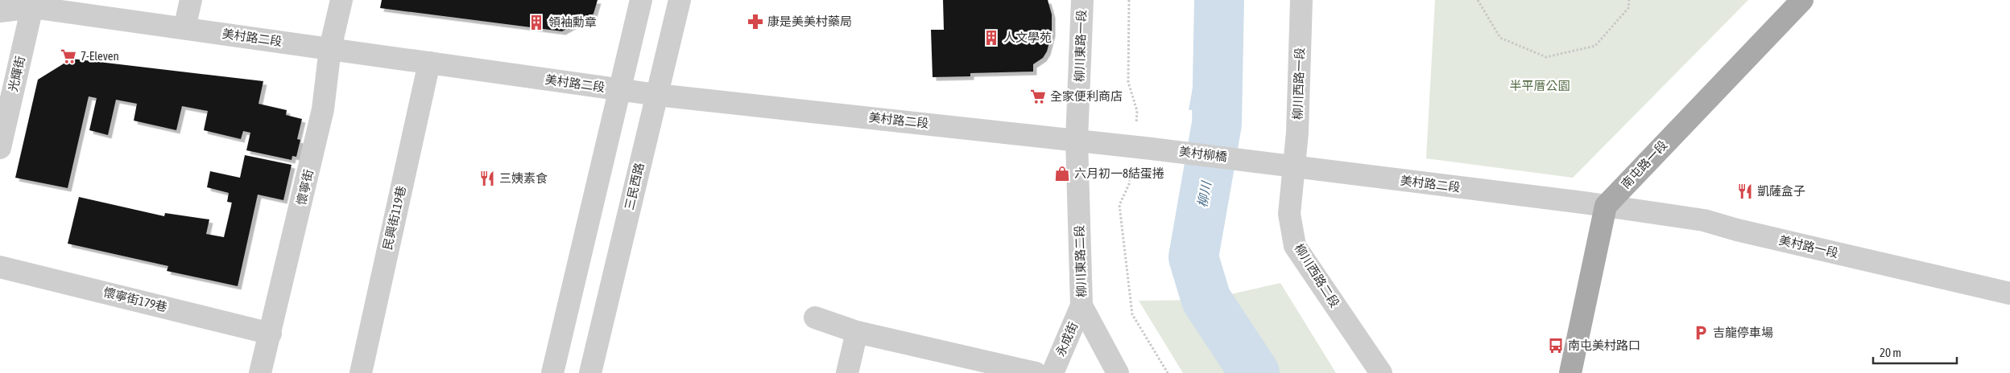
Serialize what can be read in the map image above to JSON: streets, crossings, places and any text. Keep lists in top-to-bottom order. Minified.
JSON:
{"streets":{"main road":["南屯路一段"],"street":["美村路二段","柳川東路一段","光輝街","柳川西路一段","美村柳橋","三民西路","懷寧街","民興街119巷","美村路一段","柳川東路二段","柳川西路二段","懷寧街179巷","永成街"]},"crossings":[["美村路二段","柳川東路一段"],["美村路二段","光輝街"],["美村路二段","柳川西路一段"],["美村路二段","美村柳橋"],["美村路二段","南屯路一段"],["美村路二段","三民西路"],["美村路二段","懷寧街"],["美村路二段","民興街119巷"],["美村路二段","美村路一段"],["美村路二段","柳川東路二段"],["美村路二段","柳川西路二段"],["柳川東路一段","柳川東路二段"],["柳川西路一段","柳川西路二段"],["南屯路一段","美村路一段"],["懷寧街","懷寧街179巷"],["柳川東路二段","永成街"]],"water":["柳川"],"parks":["半平厝公園"],"places":{"pharmacy":["康是美美村藥局"],"building":["領袖勳章","人文學苑"],"supermarket":["7-Eleven","全家便利商店"],"shop":["六月初一8結蛋捲"],"restaurant":["三姨素食","凱薩盒子"],"parking":["吉龍停車場"],"bus stop":["南屯美村路口"]},"scale_bar":"20 m"}
